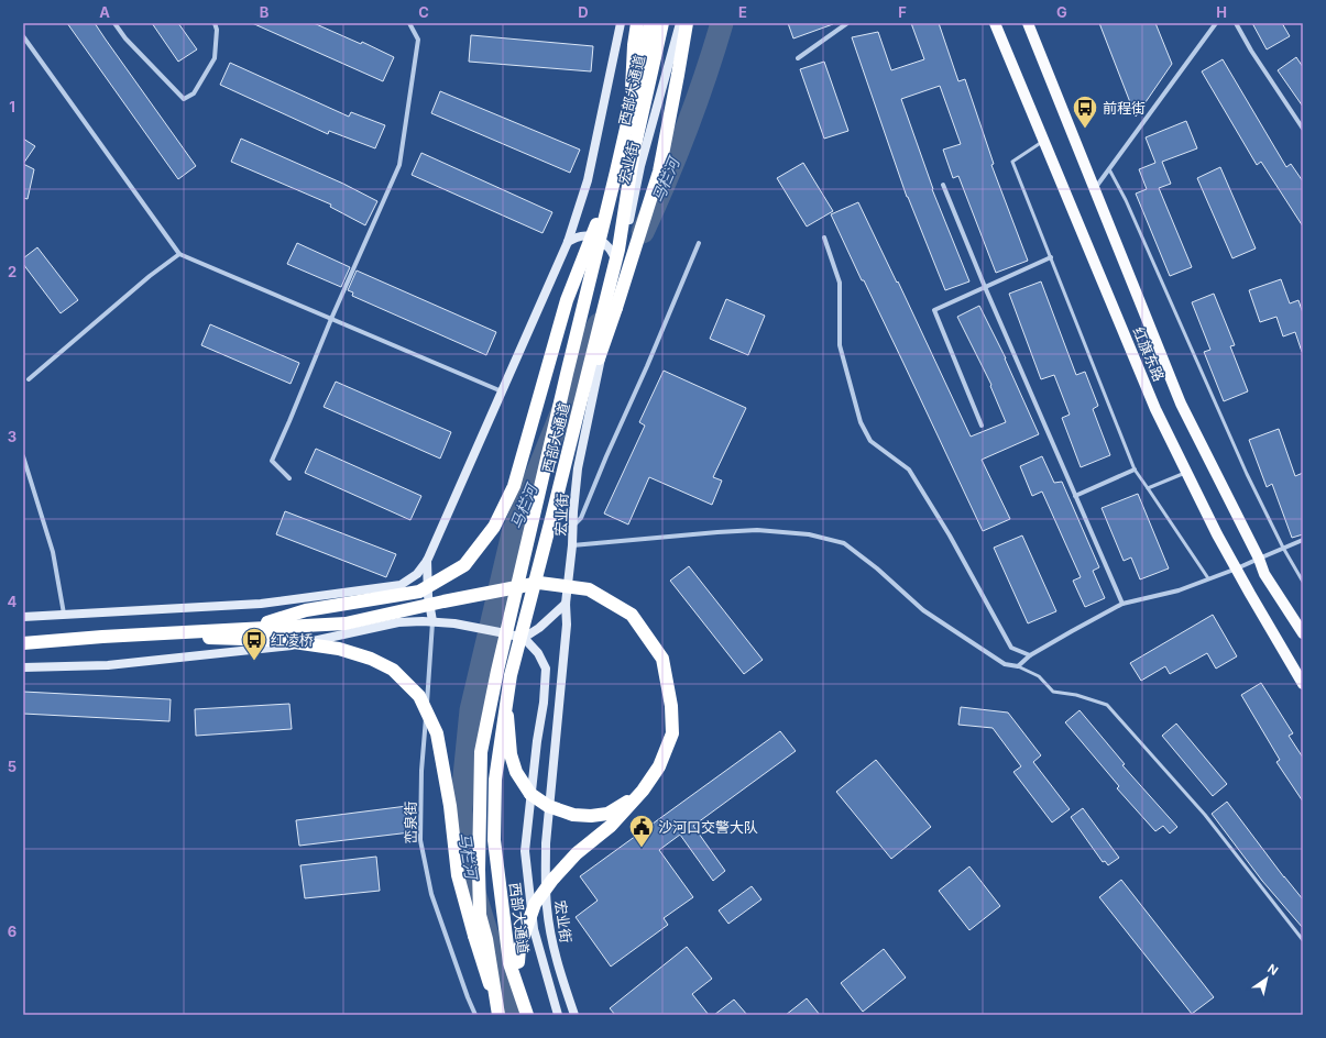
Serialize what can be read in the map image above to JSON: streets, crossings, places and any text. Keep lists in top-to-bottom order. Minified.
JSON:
{"streets":{"highway":["西部大通道"],"main road":["宏业街","红旗东路"],"street":["峦泉街"]},"water":["马栏河"],"places":{"bus stop":["前程街","红凌桥"],"public building":["沙河口交警大队"]},"north":"top right","grid":{"columns":["A","B","C","D","E","F","G","H"],"rows":["1","2","3","4","5","6"]}}
